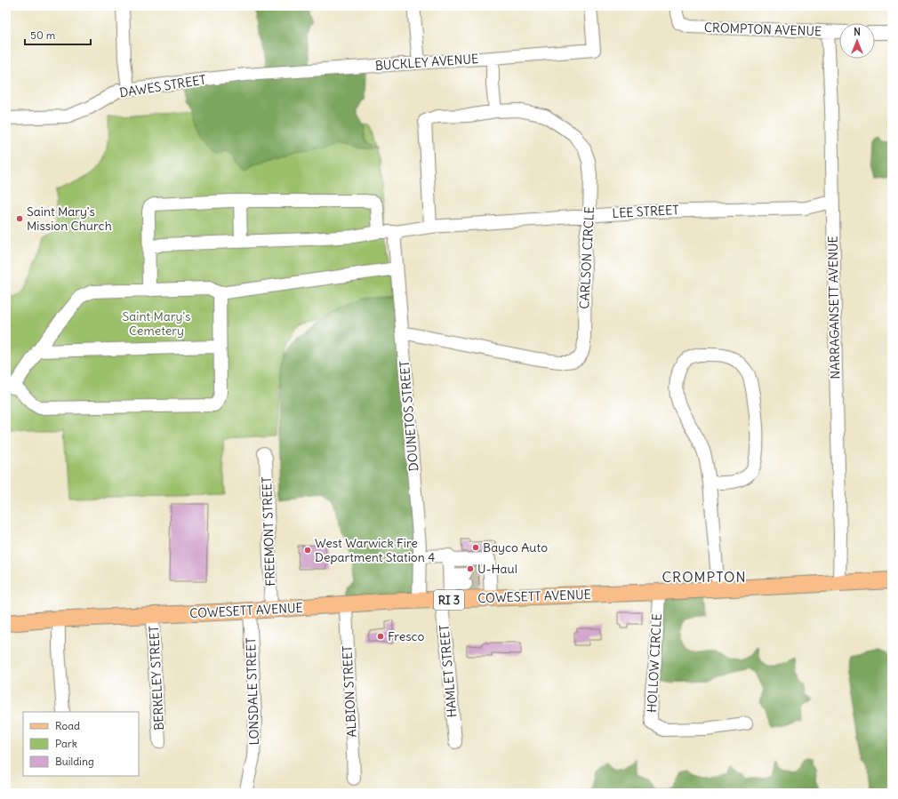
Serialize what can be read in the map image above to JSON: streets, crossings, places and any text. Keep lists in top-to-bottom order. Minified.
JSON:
{"streets":{"main road":["COWESETT AVENUE","RI 3"],"street":["CROMPTON AVENUE","BUCKLEY AVENUE","DAWES STREET","LEE STREET","CARLSON CIRCLE","NARRAGANSETT AVENUE","DOUNETOS STREET","FREEMONT STREET","HOLLOW CIRCLE","HAMLET STREET","BERKELEY STREET","LONSDALE STREET","ALBION STREET"]},"crossings":[["CROMPTON AVENUE","NARRAGANSETT AVENUE"],["BUCKLEY AVENUE","DAWES STREET"],["LEE STREET","CARLSON CIRCLE"],["LEE STREET","NARRAGANSETT AVENUE"],["LEE STREET","DOUNETOS STREET"],["CARLSON CIRCLE","DOUNETOS STREET"],["NARRAGANSETT AVENUE","COWESETT AVENUE"],["DOUNETOS STREET","COWESETT AVENUE"],["FREEMONT STREET","COWESETT AVENUE"],["COWESETT AVENUE","HOLLOW CIRCLE"],["COWESETT AVENUE","HAMLET STREET"],["COWESETT AVENUE","BERKELEY STREET"],["COWESETT AVENUE","LONSDALE STREET"],["COWESETT AVENUE","ALBION STREET"]],"districts":["CROMPTON"],"parks":["Saint Mary's Cemetery"],"places":["Saint Mary's Mission Church","Bayco Auto","West Warwick Fire Department Station 4","U-Haul","Fresco"],"legend":["Road","Park","Building"],"scale_bar":"50 m","north":"top"}
